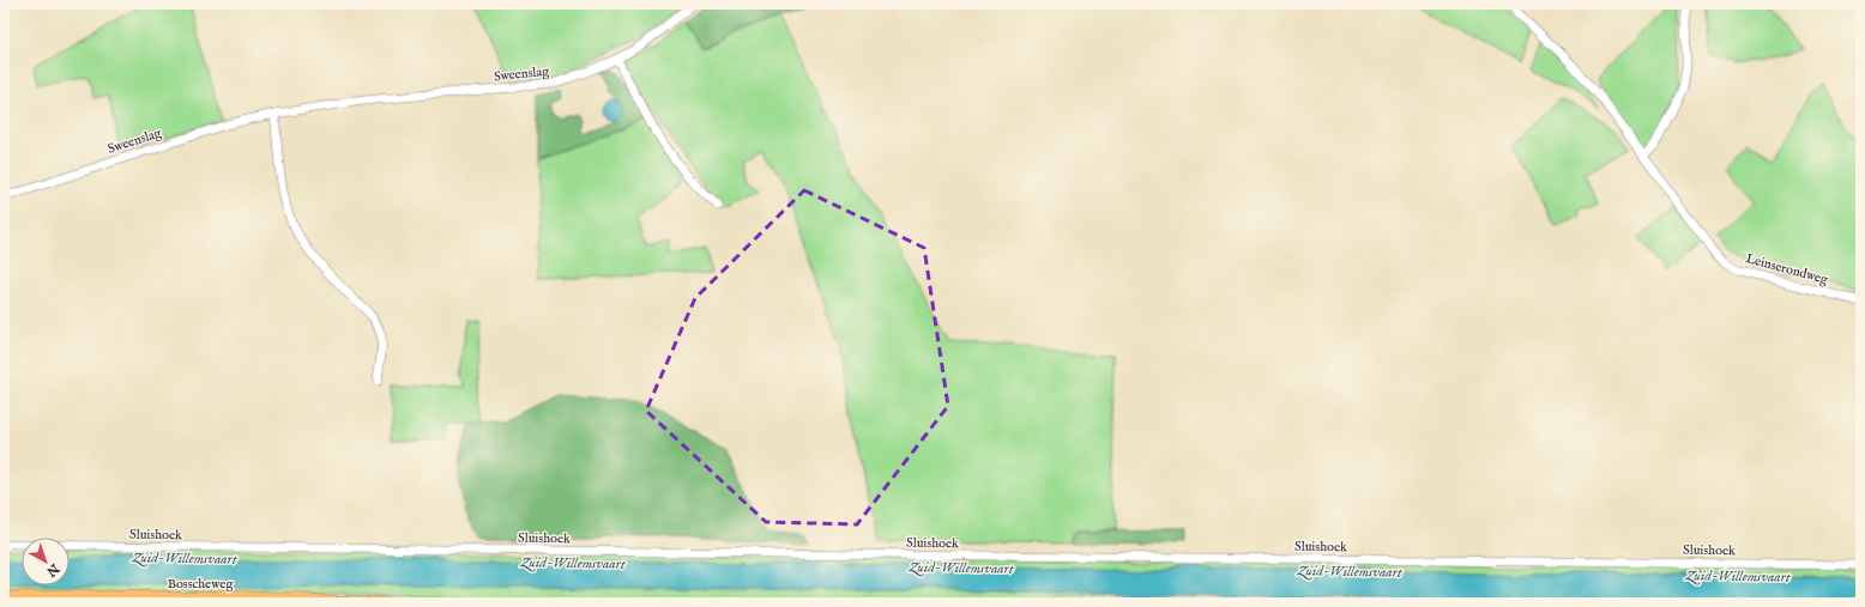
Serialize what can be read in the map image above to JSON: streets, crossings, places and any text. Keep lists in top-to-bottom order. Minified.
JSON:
{"streets":{"main road":["Bosscheweg"],"street":["Sweenslag","Leinserondweg","Sluishoek"]},"water":["Zuid-Willemsvaart"],"north":"bottom right"}
